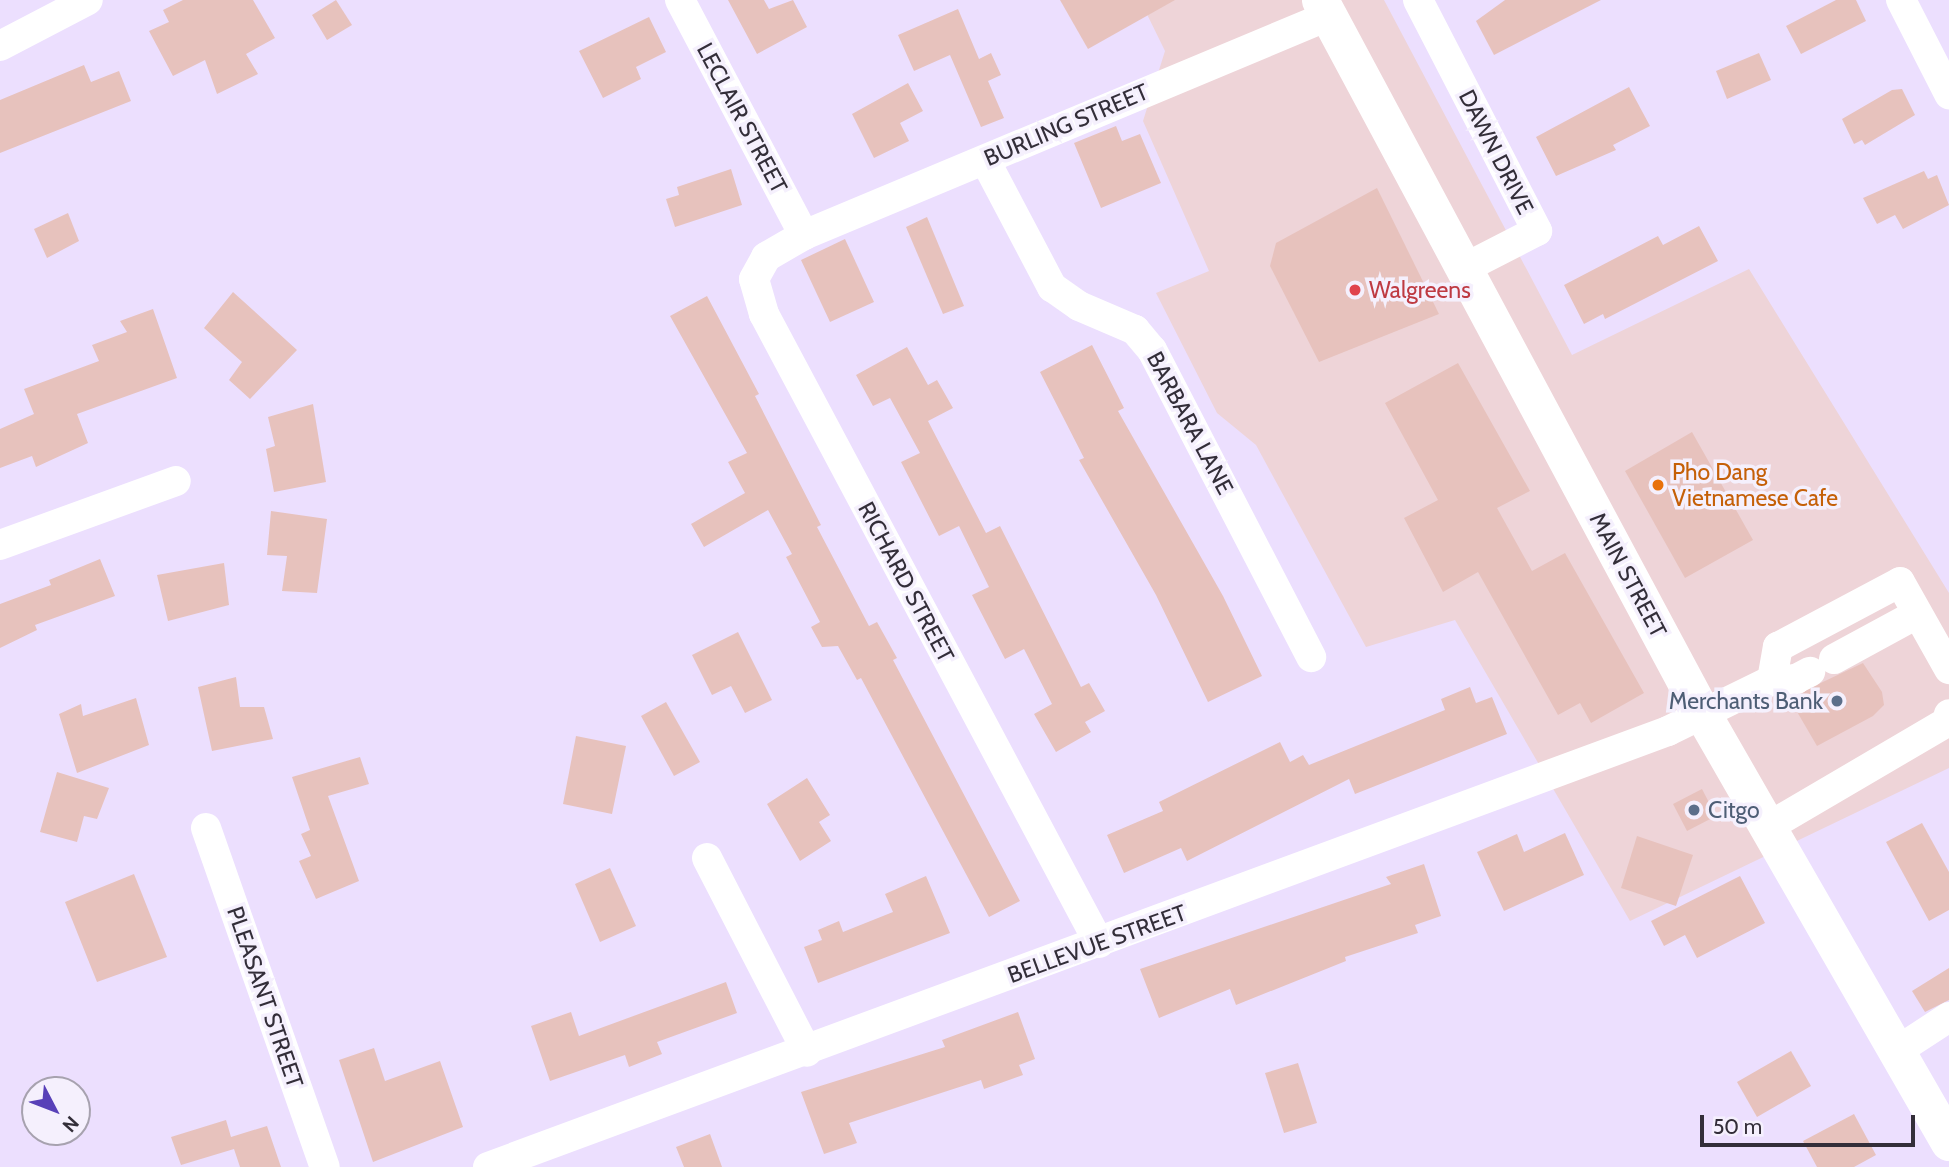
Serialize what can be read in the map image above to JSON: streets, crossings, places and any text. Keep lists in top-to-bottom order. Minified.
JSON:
{"streets":{"main road":["MAIN STREET"],"street":["LECLAIR STREET","BURLING STREET","DAWN DRIVE","BARBARA LANE","RICHARD STREET","BELLEVUE STREET","PLEASANT STREET"]},"crossings":[["LECLAIR STREET","BURLING STREET"],["LECLAIR STREET","RICHARD STREET"],["BURLING STREET","BARBARA LANE"],["BURLING STREET","MAIN STREET"],["BURLING STREET","RICHARD STREET"],["DAWN DRIVE","MAIN STREET"],["MAIN STREET","BELLEVUE STREET"],["RICHARD STREET","BELLEVUE STREET"]],"places":["Walgreens","Pho Dang Vietnamese Cafe","Merchants Bank","Citgo"],"scale_bar":"50 m","north":"bottom right"}
